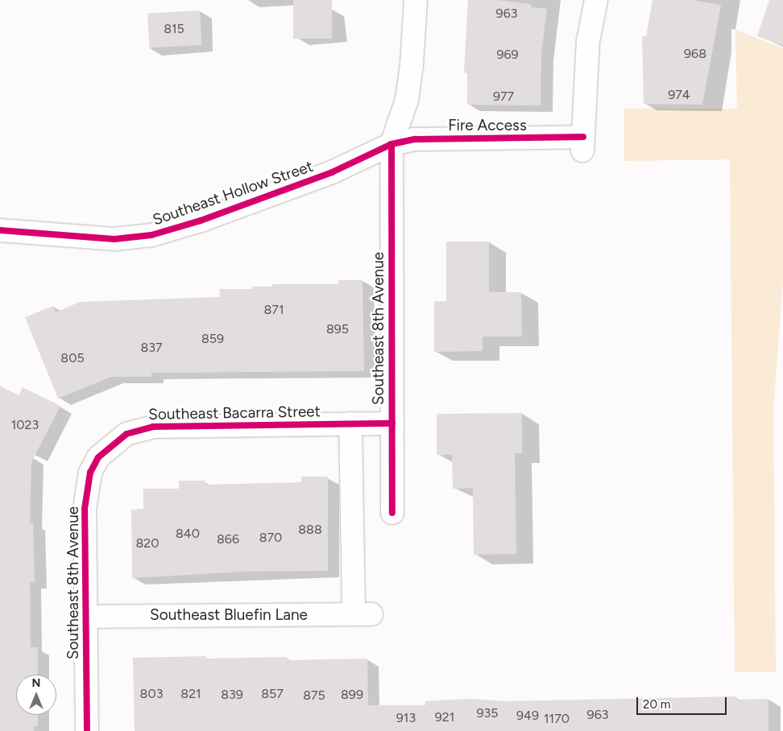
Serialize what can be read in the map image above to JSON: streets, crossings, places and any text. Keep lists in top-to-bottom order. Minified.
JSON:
{"streets":{"street":["Fire Access","Southeast Hollow Street","Southeast 8th Avenue","Southeast Bacarra Street","Southeast Bluefin Lane"]},"crossings":[["Fire Access","Southeast Hollow Street"],["Fire Access","Southeast 8th Avenue"],["Southeast Hollow Street","Southeast 8th Avenue"],["Southeast 8th Avenue","Southeast Bacarra Street"],["Southeast 8th Avenue","Southeast Bluefin Lane"],["Southeast Bacarra Street","Southeast Bluefin Lane"]],"house_numbers":["963","815","968","969","974","977","871","895","859","837","805","1023","888","840","870","866","820","803","821","857","839","899","875","935","963","949","921","913","1170"],"scale_bar":"20 m","north":"top"}
